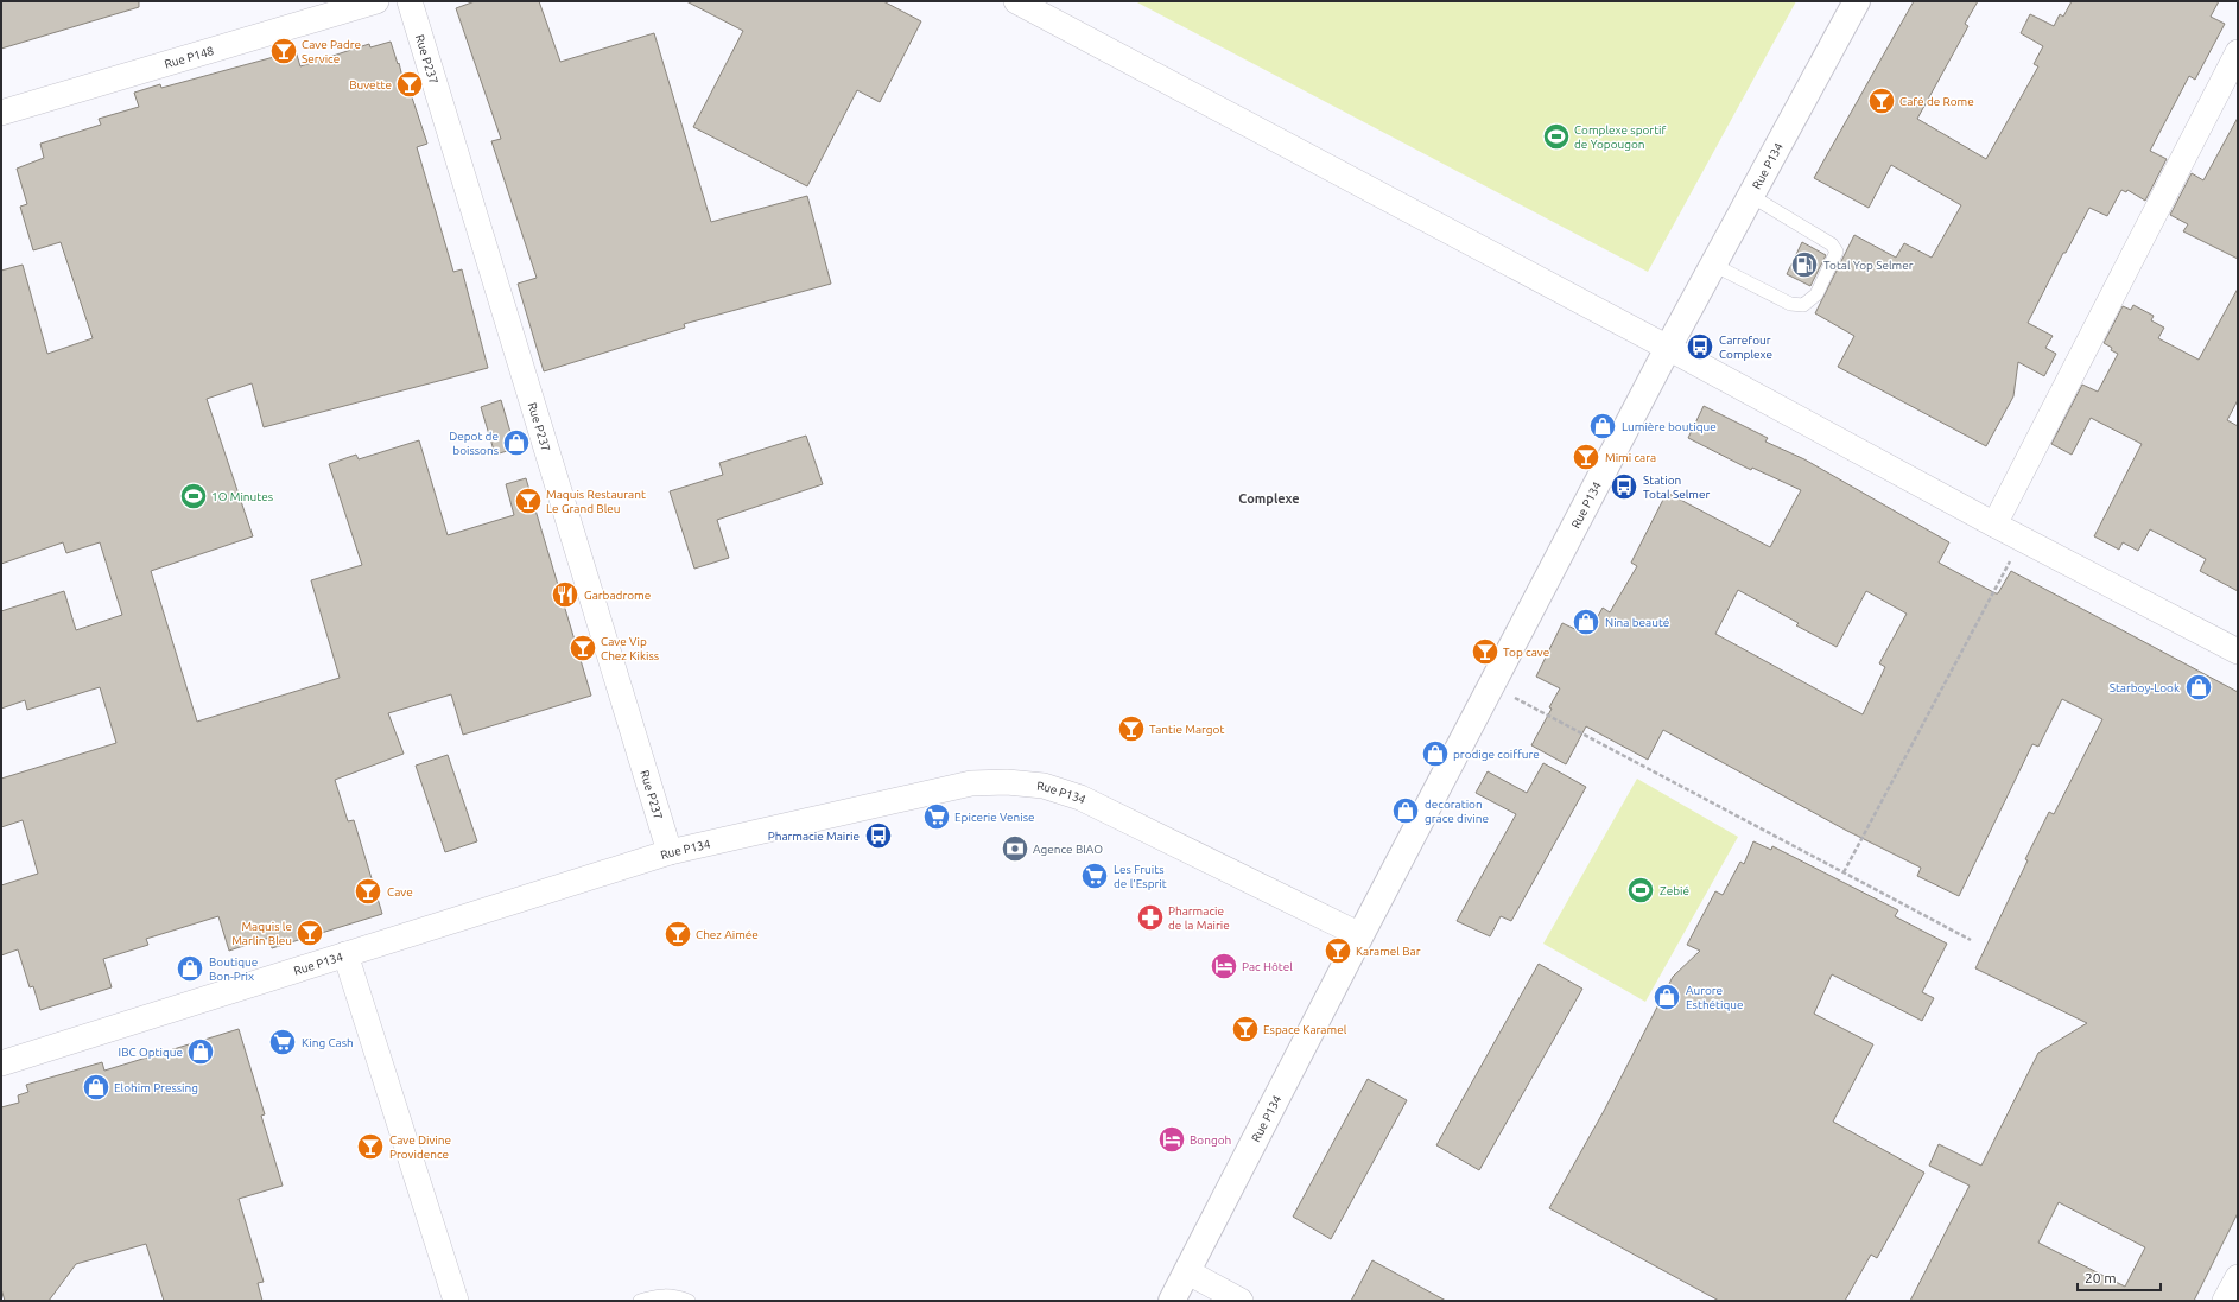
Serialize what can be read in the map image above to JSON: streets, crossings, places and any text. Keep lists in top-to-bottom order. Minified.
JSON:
{"streets":{"street":["Rue P148","Rue P237","Rue P134"]},"crossings":[["Rue P237","Rue P134"]],"districts":["Complexe"],"places":{"bar":["Cave Padre Service","Buvette","Café de Rome","Mimi cara","Maquis Restaurant Le Grand Bleu","Cave Vip Chez Kikiss","Top cave","Tantie Margot","Cave","Maquis le Marlin Bleu","Chez Aimée","Karamel Bar","Espace Karamel","Cave Divine Providence"],"sports":["Complexe sportif de Yopougon","1O Minutes","Zebié"],"fuel station":["Total Yop Selmer"],"bus stop":["Carrefour Complexe","Station Total Selmer","Pharmacie Mairie"],"shop":["Lumière boutique","Depot de boissons","Nina beauté","Starboy-Look","prodige coiffure","decoration grace divine","Boutique Bon-Prix","Aurore Esthétique","IBC Optique","Elohim Pressing"],"restaurant":["Garbadrome"],"supermarket":["Epicerie Venise","Les Fruits de l'Esprit","King Cash"],"bank":["Agence BIAO"],"pharmacy":["Pharmacie de la Mairie"],"hotel":["Pac Hôtel","Bongoh"]},"scale_bar":"20 m"}
